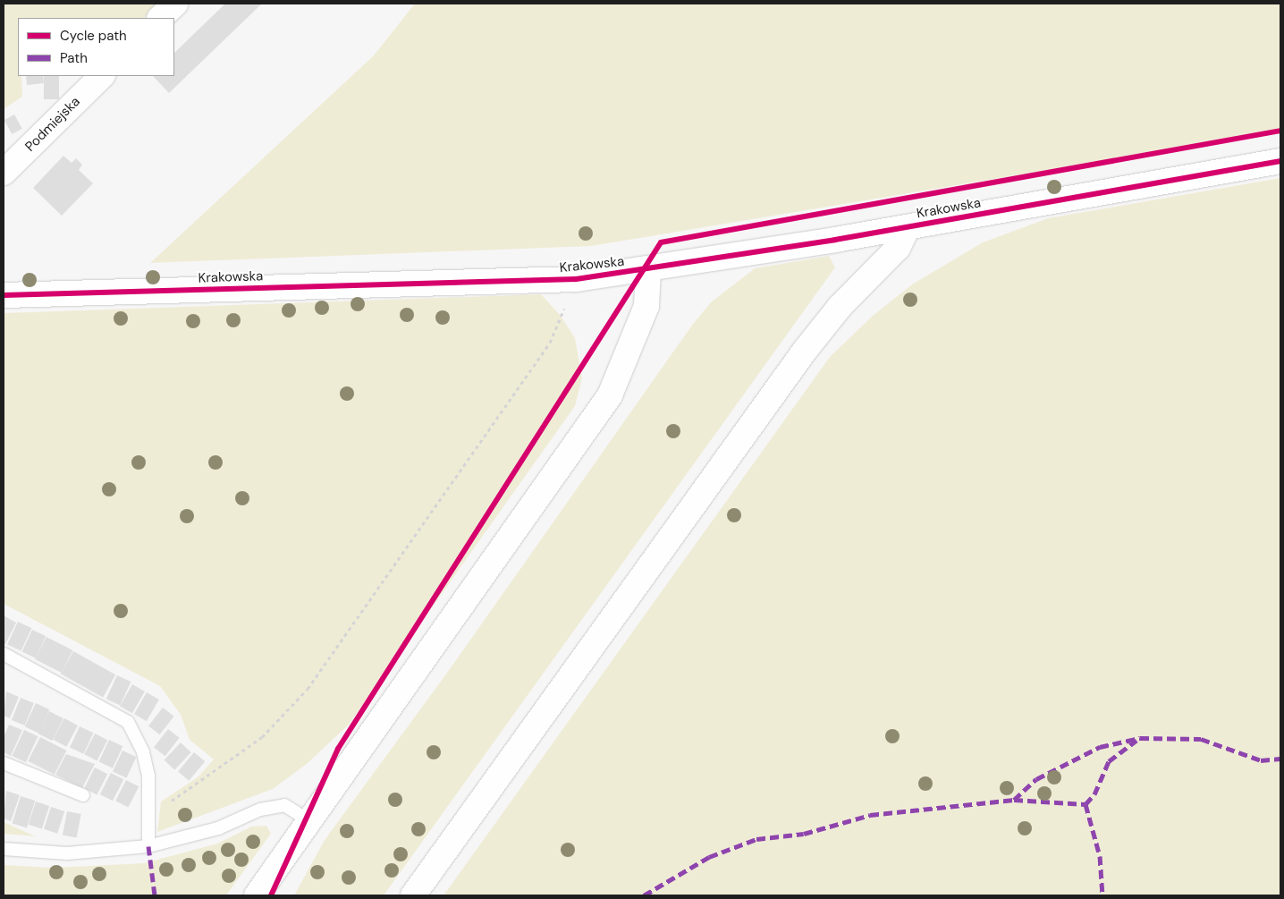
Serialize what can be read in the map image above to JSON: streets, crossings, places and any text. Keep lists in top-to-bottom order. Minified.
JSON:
{"streets":{"street":["Podmiejska","Krakowska"]},"legend":["Cycle path","Path"]}
